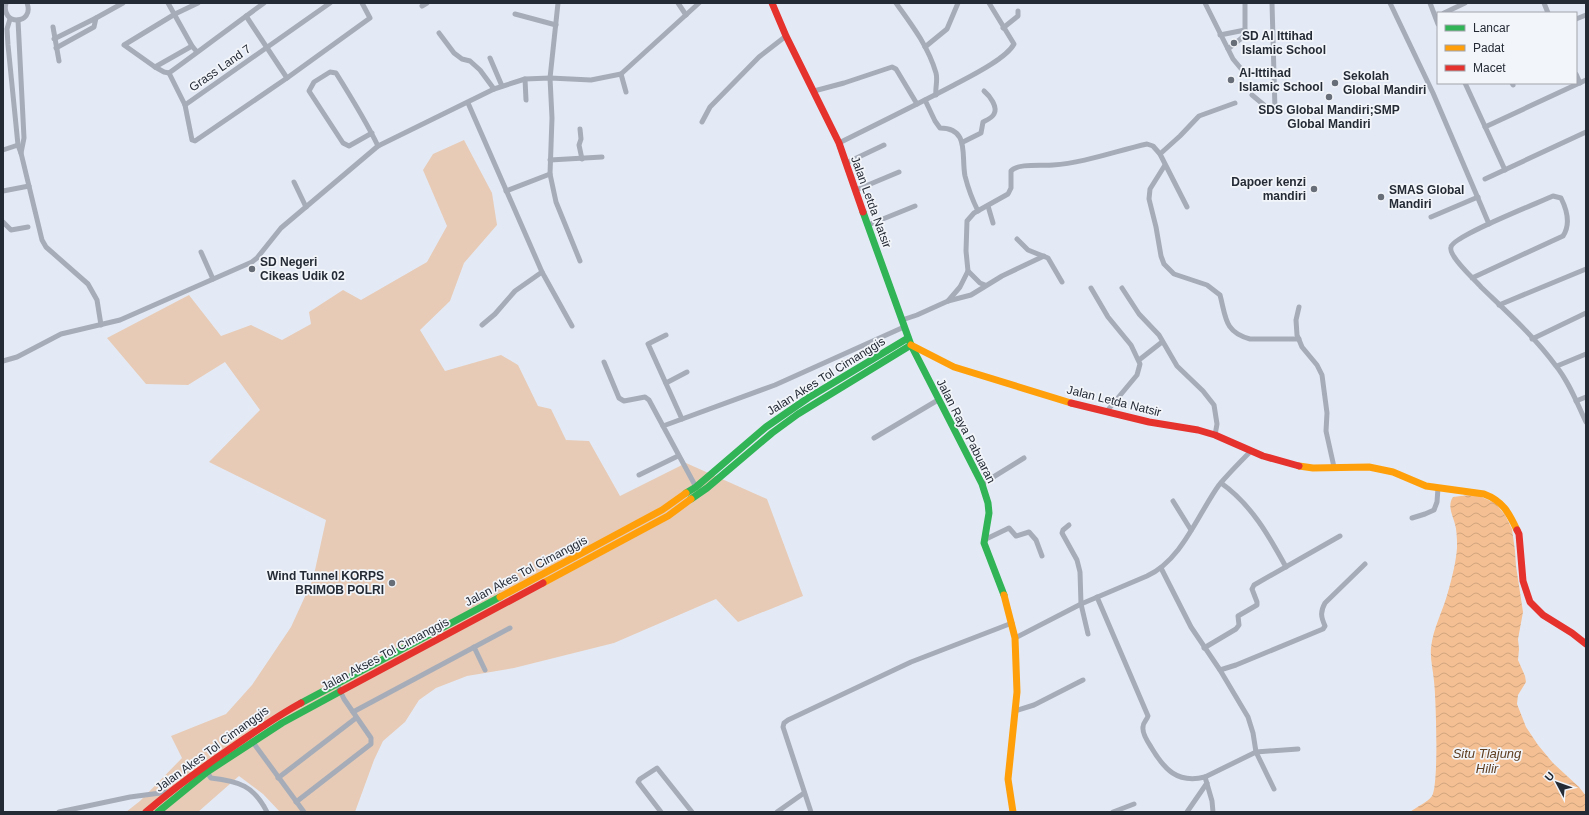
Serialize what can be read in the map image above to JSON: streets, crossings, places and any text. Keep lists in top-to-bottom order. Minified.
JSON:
{"streets":{"main road":["Jalan Letda Natsir","Jalan Akes Tol Cimanggis","Jalan Raya Pabuaran","Jalan Akses Tol Cimanggis"],"street":["Grass Land 7"]},"crossings":[["Jalan Letda Natsir","Jalan Akes Tol Cimanggis"],["Jalan Letda Natsir","Jalan Raya Pabuaran"],["Jalan Letda Natsir","Jalan Akses Tol Cimanggis"],["Jalan Akes Tol Cimanggis","Jalan Akses Tol Cimanggis"],["Jalan Raya Pabuaran","Jalan Akses Tol Cimanggis"]],"water":["Situ Tlajung Hilir"],"places":["SD Al Ittihad Islamic School","Al-Ittihad Islamic School","Sekolah Global Mandiri","SDS Global Mandiri;SMP Global Mandiri","Dapoer kenzi mandiri","SMAS Global Mandiri","SD Negeri Cikeas Udik 02","Wind Tunnel KORPS BRIMOB POLRI"],"legend":["Lancar","Padat","Macet"],"north":"top left"}
